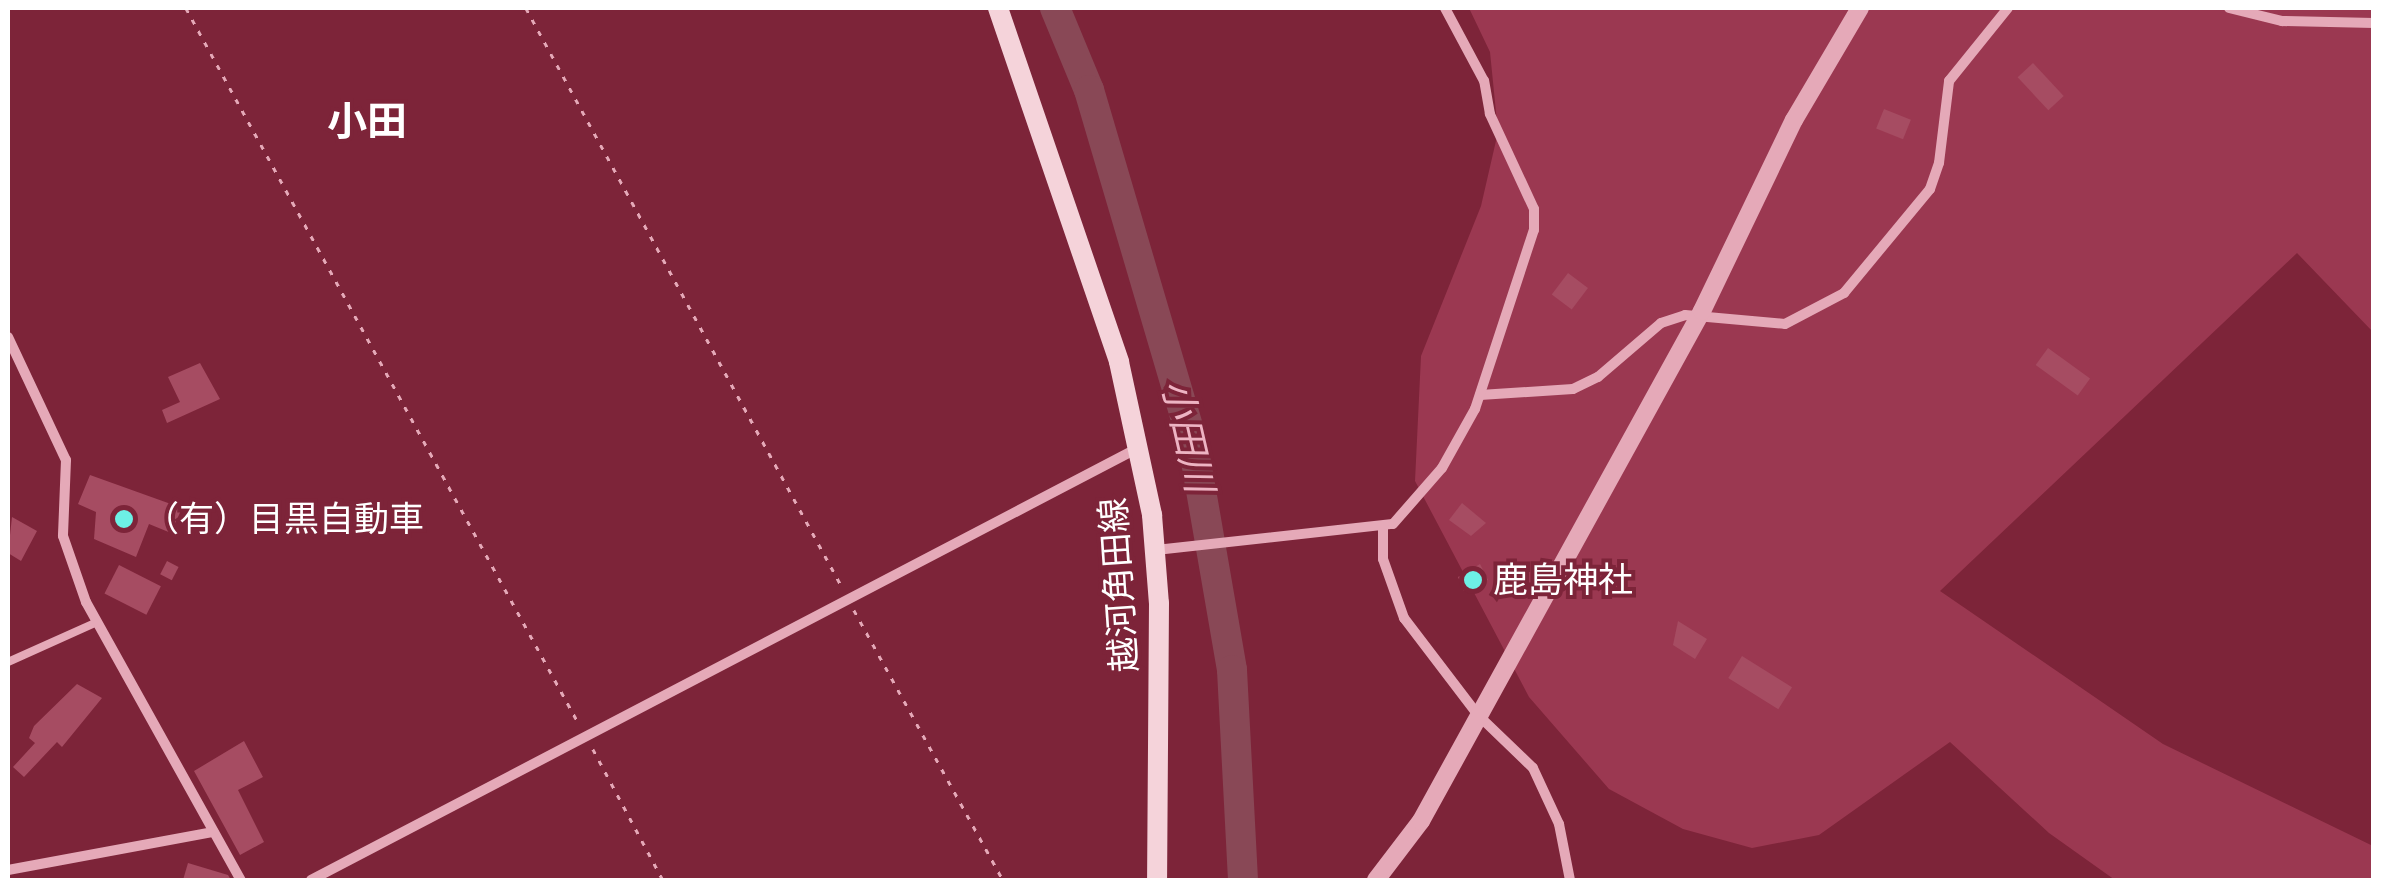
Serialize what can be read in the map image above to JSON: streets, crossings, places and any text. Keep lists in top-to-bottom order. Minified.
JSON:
{"streets":{"main road":["越河角田線"]},"districts":["小田"],"water":["小田川"],"places":["（有）目黒自動車","鹿島神社"]}
